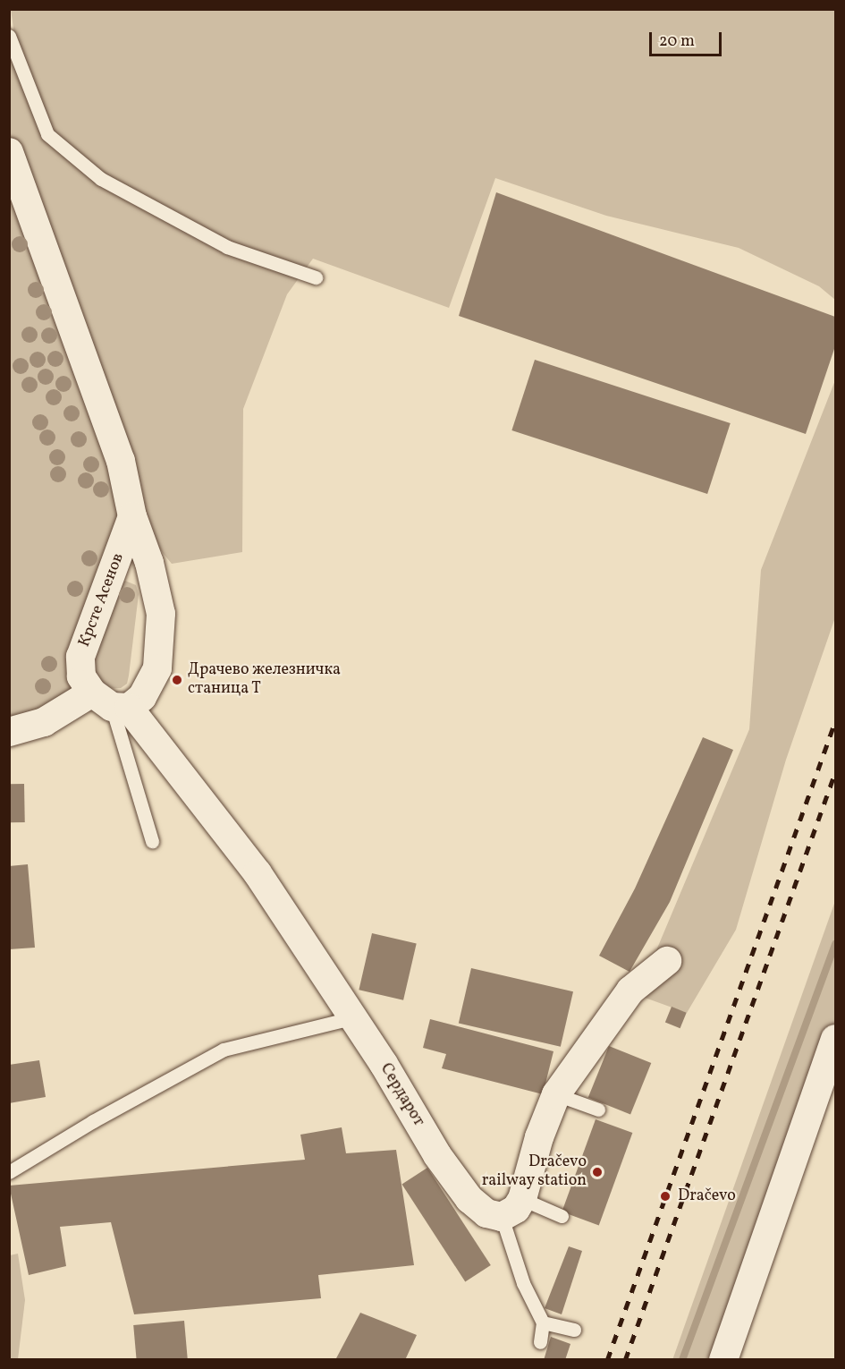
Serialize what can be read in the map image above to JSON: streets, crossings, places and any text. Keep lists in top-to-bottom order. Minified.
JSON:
{"streets":{"street":["Крсте Асенов","Сердарот"]},"crossings":[["Крсте Асенов","Сердарот"]],"places":["Драчево железничка станица Т","Dračevo railway station","Dračevo"],"scale_bar":"20 m"}
